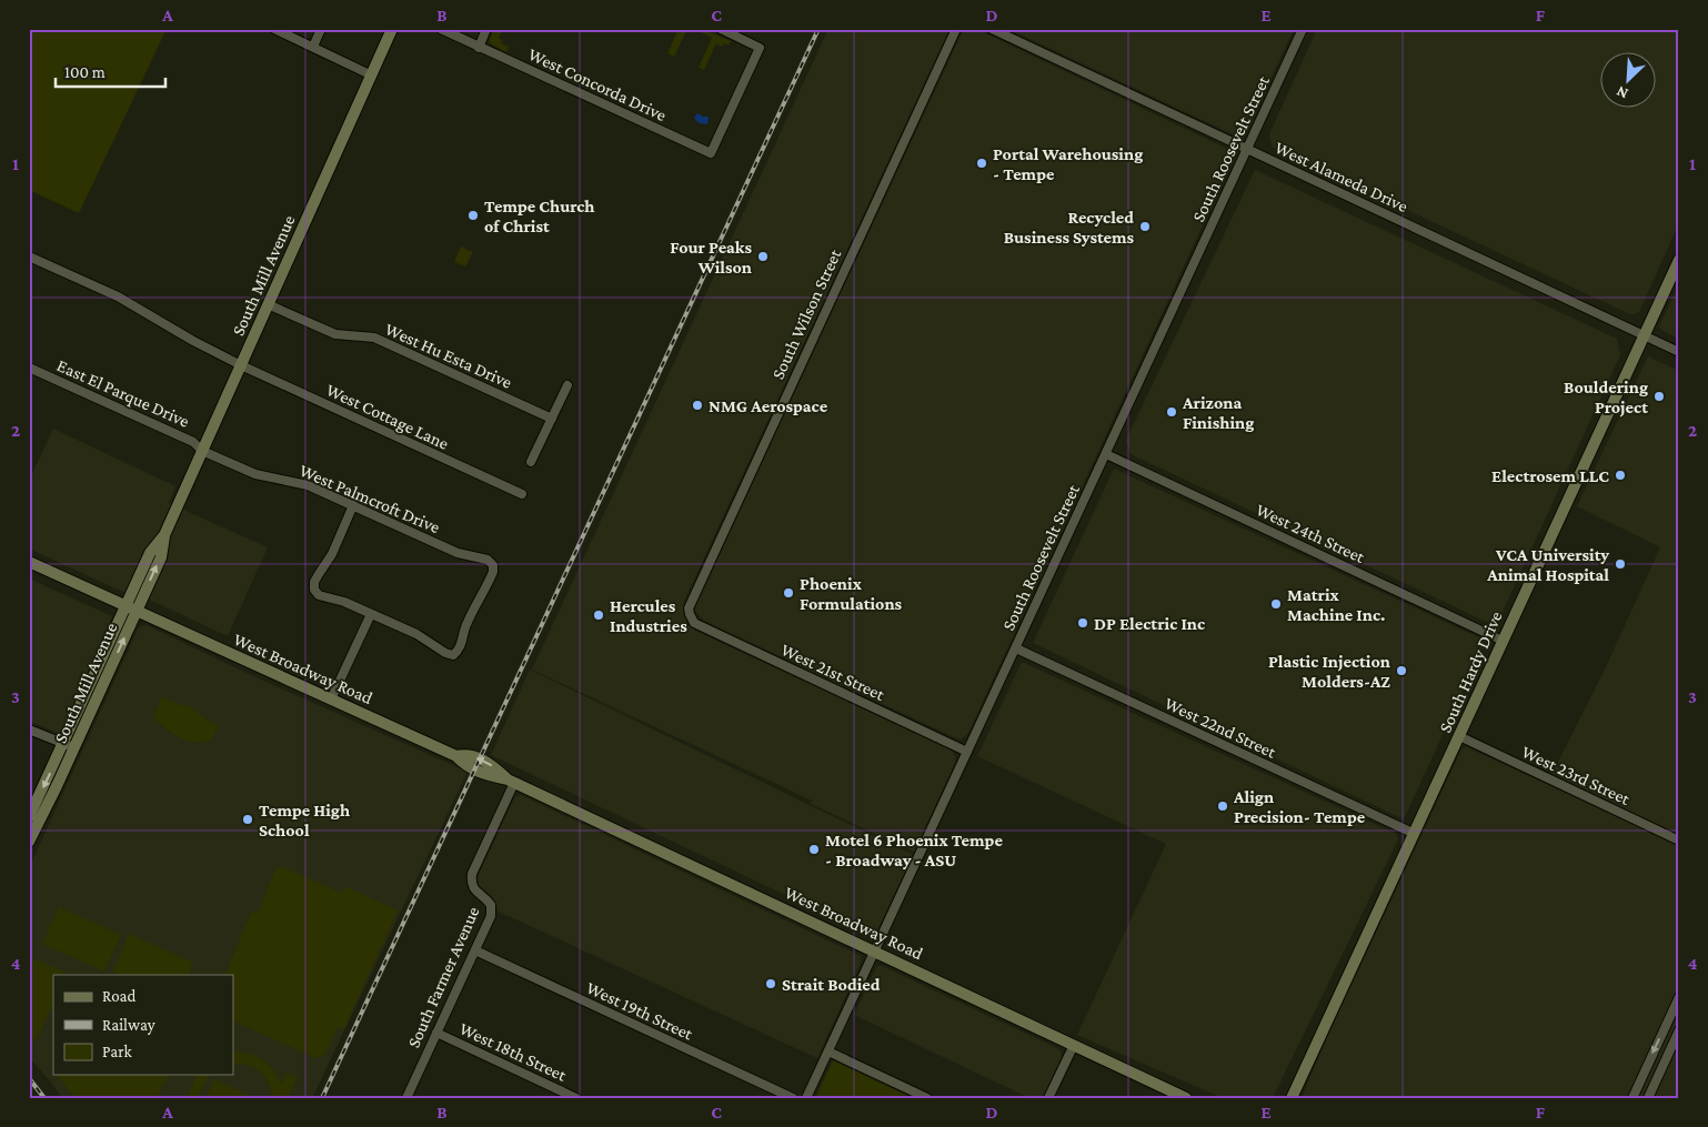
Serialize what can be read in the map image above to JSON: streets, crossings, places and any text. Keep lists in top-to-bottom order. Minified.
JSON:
{"streets":{"main road":["South Mill Avenue","West Broadway Road","South Hardy Drive"],"street":["West Concorda Drive","South Roosevelt Street","West Alameda Drive","South Wilson Street","West Hu Esta Drive","East El Parque Drive","West Cottage Lane","West Palmcroft Drive","West 24th Street","West 21st Street","West 22nd Street","West 23rd Street","South Farmer Avenue","West 19th Street","West 18th Street"]},"crossings":[["South Roosevelt Street","West Alameda Drive"],["South Roosevelt Street","West 24th Street"],["South Roosevelt Street","West Broadway Road"],["South Roosevelt Street","West 21st Street"],["South Roosevelt Street","West 22nd Street"],["West Alameda Drive","South Hardy Drive"],["South Mill Avenue","West Hu Esta Drive"],["South Mill Avenue","East El Parque Drive"],["South Mill Avenue","West Cottage Lane"],["South Mill Avenue","West Palmcroft Drive"],["South Mill Avenue","West Broadway Road"],["South Wilson Street","West 21st Street"],["East El Parque Drive","West Palmcroft Drive"],["West 24th Street","South Hardy Drive"],["West Broadway Road","South Farmer Avenue"],["South Hardy Drive","West 22nd Street"],["South Hardy Drive","West 23rd Street"],["South Farmer Avenue","West 19th Street"],["South Farmer Avenue","West 18th Street"]],"places":["Portal Warehousing - Tempe","Tempe Church of Christ","Recycled Business Systems","Four Peaks Wilson","Bouldering Project","NMG Aerospace","Arizona Finishing","Electrosem LLC","VCA University Animal Hospital","Phoenix Formulations","Matrix Machine Inc.","Hercules Industries","DP Electric Inc","Plastic Injection Molders-AZ","Align Precision- Tempe","Tempe High School","Motel 6 Phoenix Tempe - Broadway - ASU","Strait Bodied"],"legend":["Road","Railway","Park"],"scale_bar":"100 m","north":"bottom left","grid":{"columns":["A","B","C","D","E","F"],"rows":["1","2","3","4"]}}
